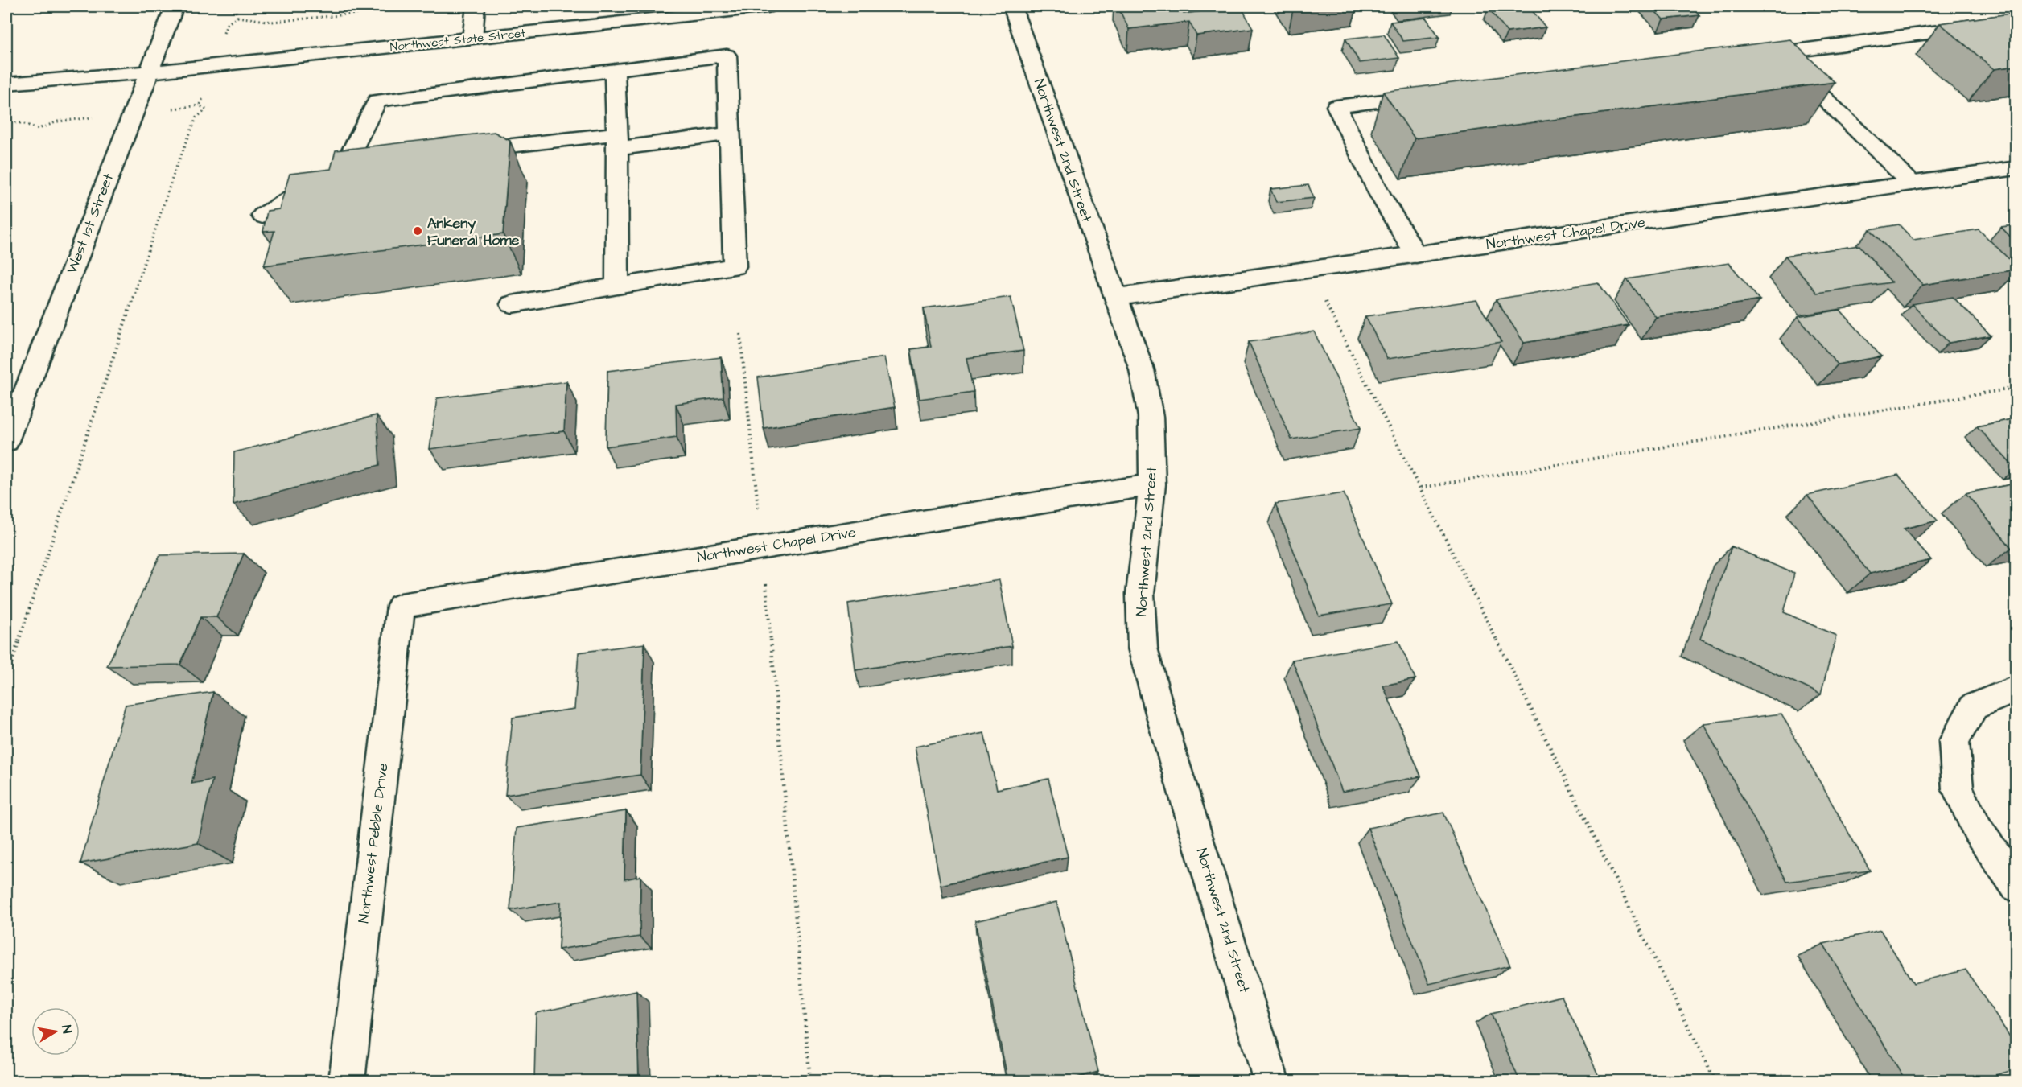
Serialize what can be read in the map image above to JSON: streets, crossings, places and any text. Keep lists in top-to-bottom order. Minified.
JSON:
{"streets":{"street":["Northwest State Street","Northwest 2nd Street","West 1st Street","Northwest Chapel Drive","Northwest Pebble Drive"]},"crossings":[["Northwest State Street","West 1st Street"],["Northwest 2nd Street","Northwest Chapel Drive"],["Northwest Chapel Drive","Northwest Pebble Drive"]],"places":["Ankeny Funeral Home"],"north":"right"}
